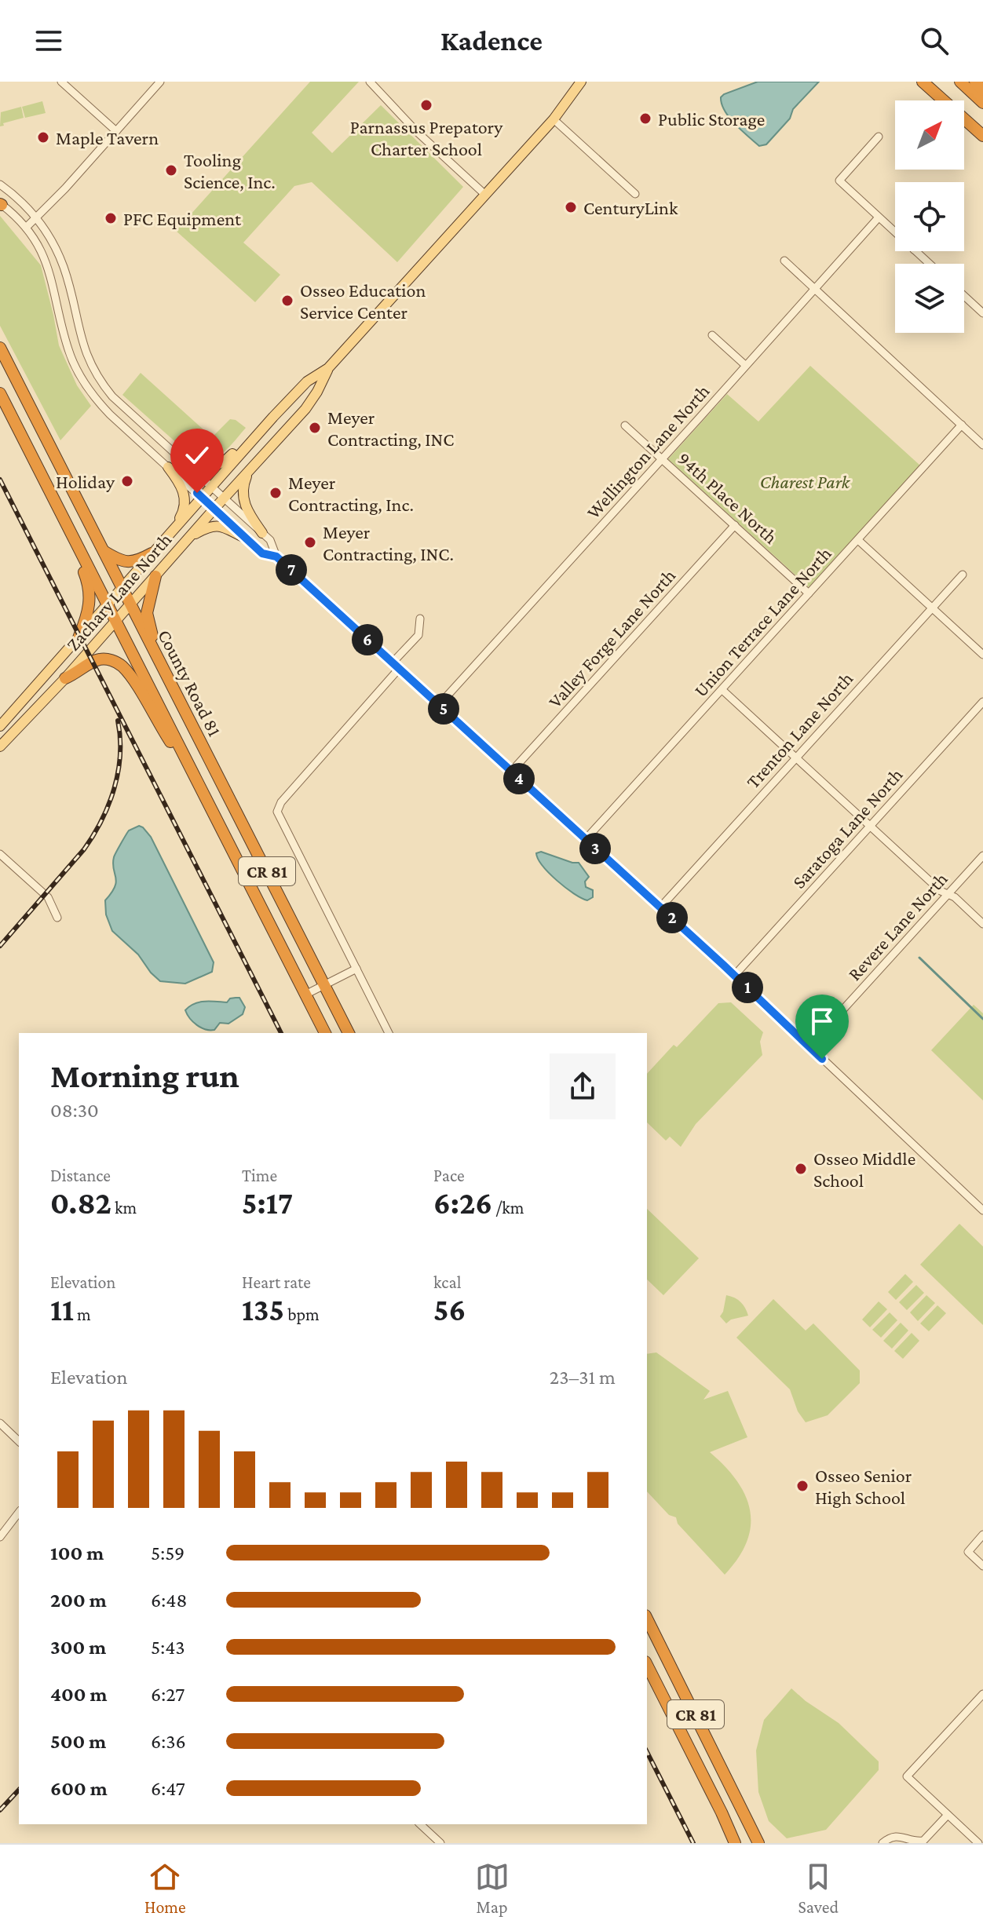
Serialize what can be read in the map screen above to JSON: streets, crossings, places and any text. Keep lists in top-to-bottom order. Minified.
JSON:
{"streets":{"highway":["County Road 81","CR 81"],"main road":["Zachary Lane North"],"street":["Wellington Lane North","94th Place North","Union Terrace Lane North","Valley Forge Lane North","Trenton Lane North","Saratoga Lane North","Revere Lane North"]},"crossings":[["Wellington Lane North","94th Place North"],["94th Place North","Union Terrace Lane North"],["94th Place North","Valley Forge Lane North"],["Zachary Lane North","County Road 81"]],"parks":["Charest Park"],"places":["Parnassus Prepatory Charter School","Public Storage","Maple Tavern","Tooling Science, Inc.","CenturyLink","PFC Equipment","Osseo Education Service Center","Meyer Contracting, INC","Holiday","Meyer Contracting, Inc.","Meyer Contracting, INC.","Osseo Middle School","Osseo Senior High School"],"north":"top right","page":{"header":"Kadence","pins":["7","6","5","4","3","2","1"],"heading":["Morning run","08:30"],"stats":[["Distance","0.82 km"],["Time","5:17"],["Pace","6:26 /km"],["Elevation","11 m"],["Heart rate","135 bpm"],["kcal","56"]],"chart":["Elevation","23–31 m"],"list":[{"name":"100 m","note":"5:59"},{"name":"200 m","note":"6:48"},{"name":"300 m","note":"5:43"},{"name":"400 m","note":"6:27"},{"name":"500 m","note":"6:36"},{"name":"600 m","note":"6:47"}],"tabs":["Home","Map","Saved"]}}
